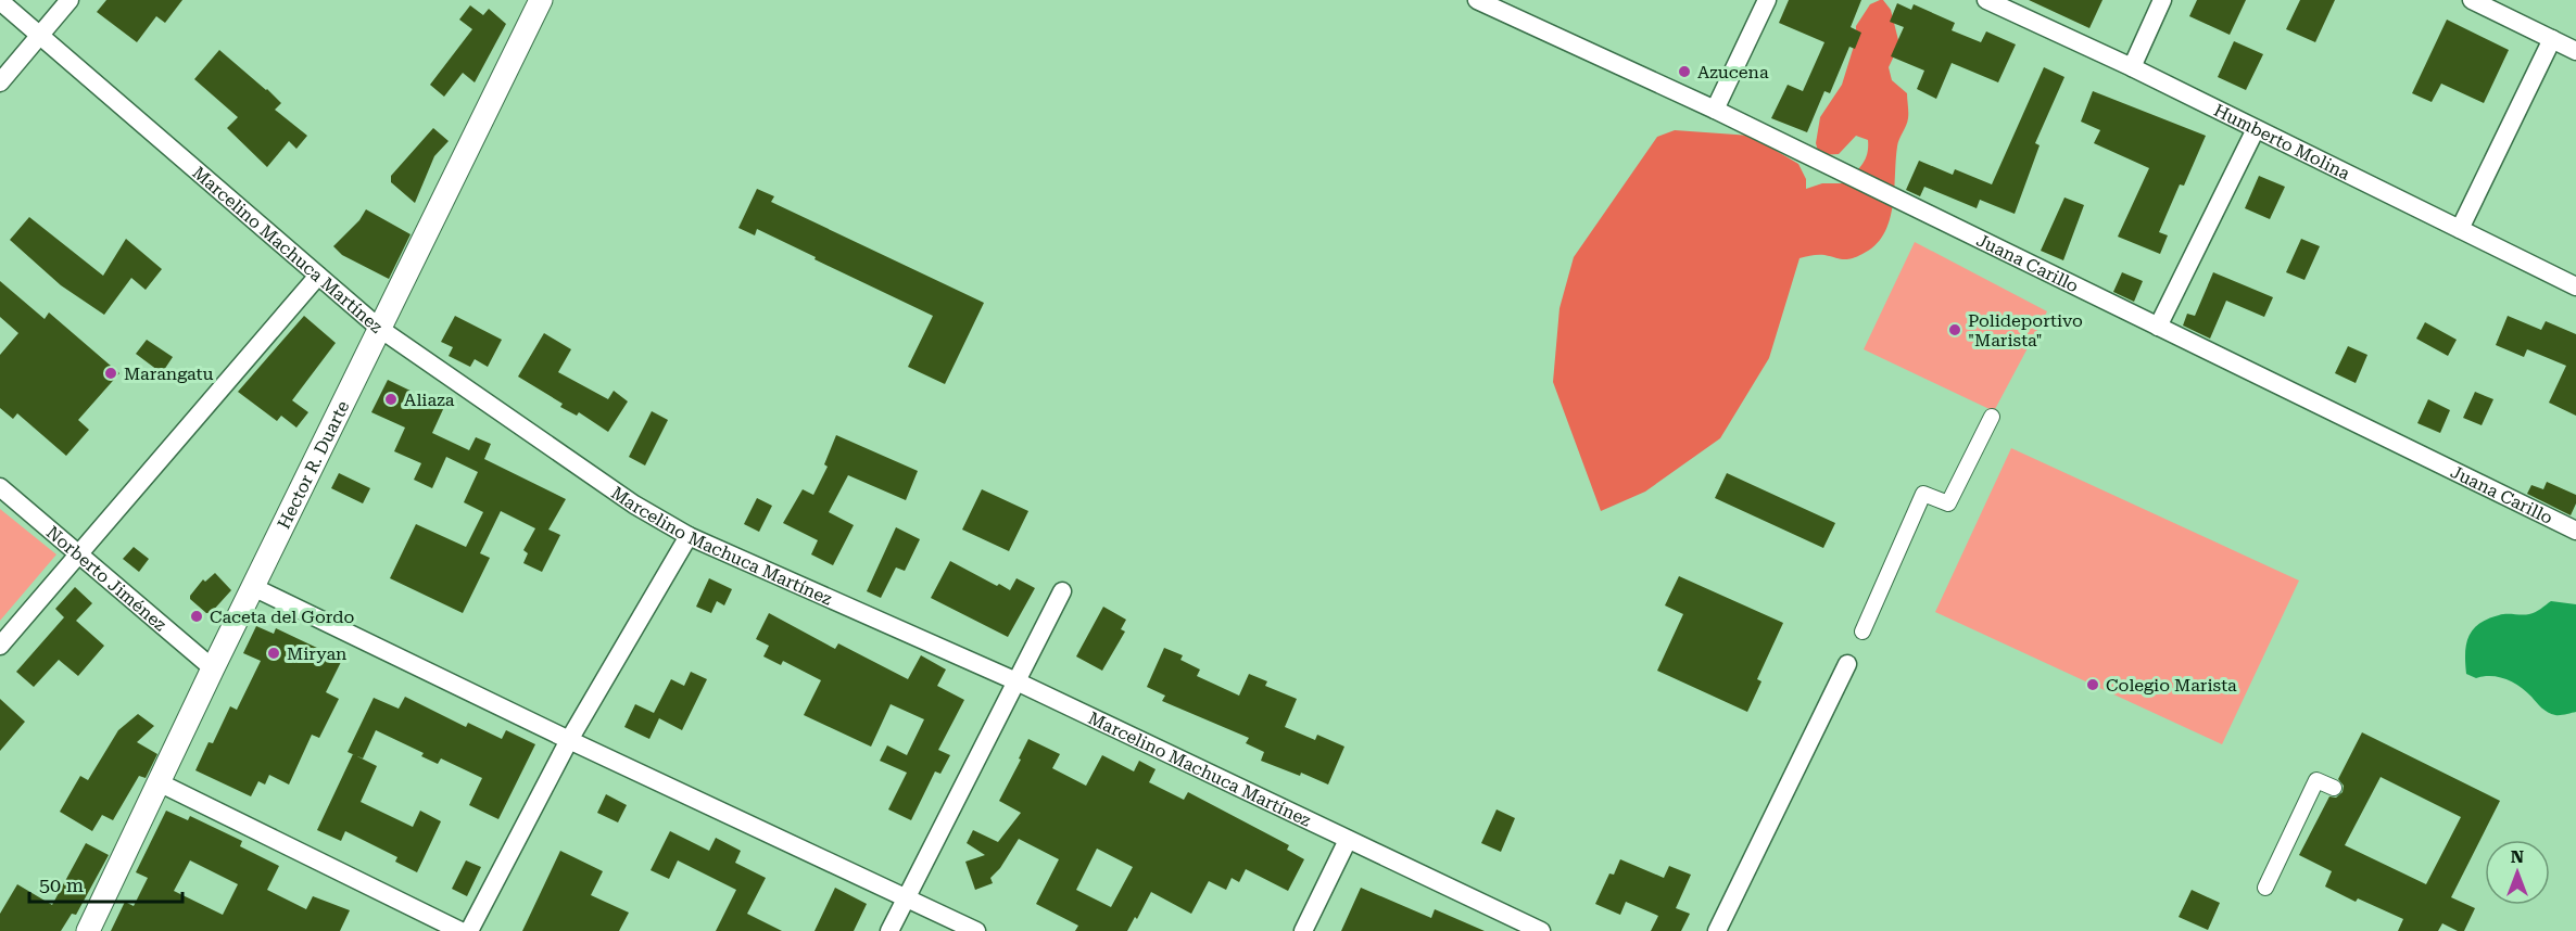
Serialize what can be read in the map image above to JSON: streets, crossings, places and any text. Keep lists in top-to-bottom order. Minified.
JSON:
{"streets":{"street":["Humberto Molina","Marcelino Machuca Martínez","Juana Carillo","Hector R. Duarte","Norberto Jiménez"]},"crossings":[["Marcelino Machuca Martínez","Hector R. Duarte"],["Hector R. Duarte","Norberto Jiménez"]],"places":["Azucena","Polideportivo \"Marista\"","Marangatu","Aliaza","Caceta del Gordo","Miryan","Colegio Marista"],"scale_bar":"50 m","north":"top"}
